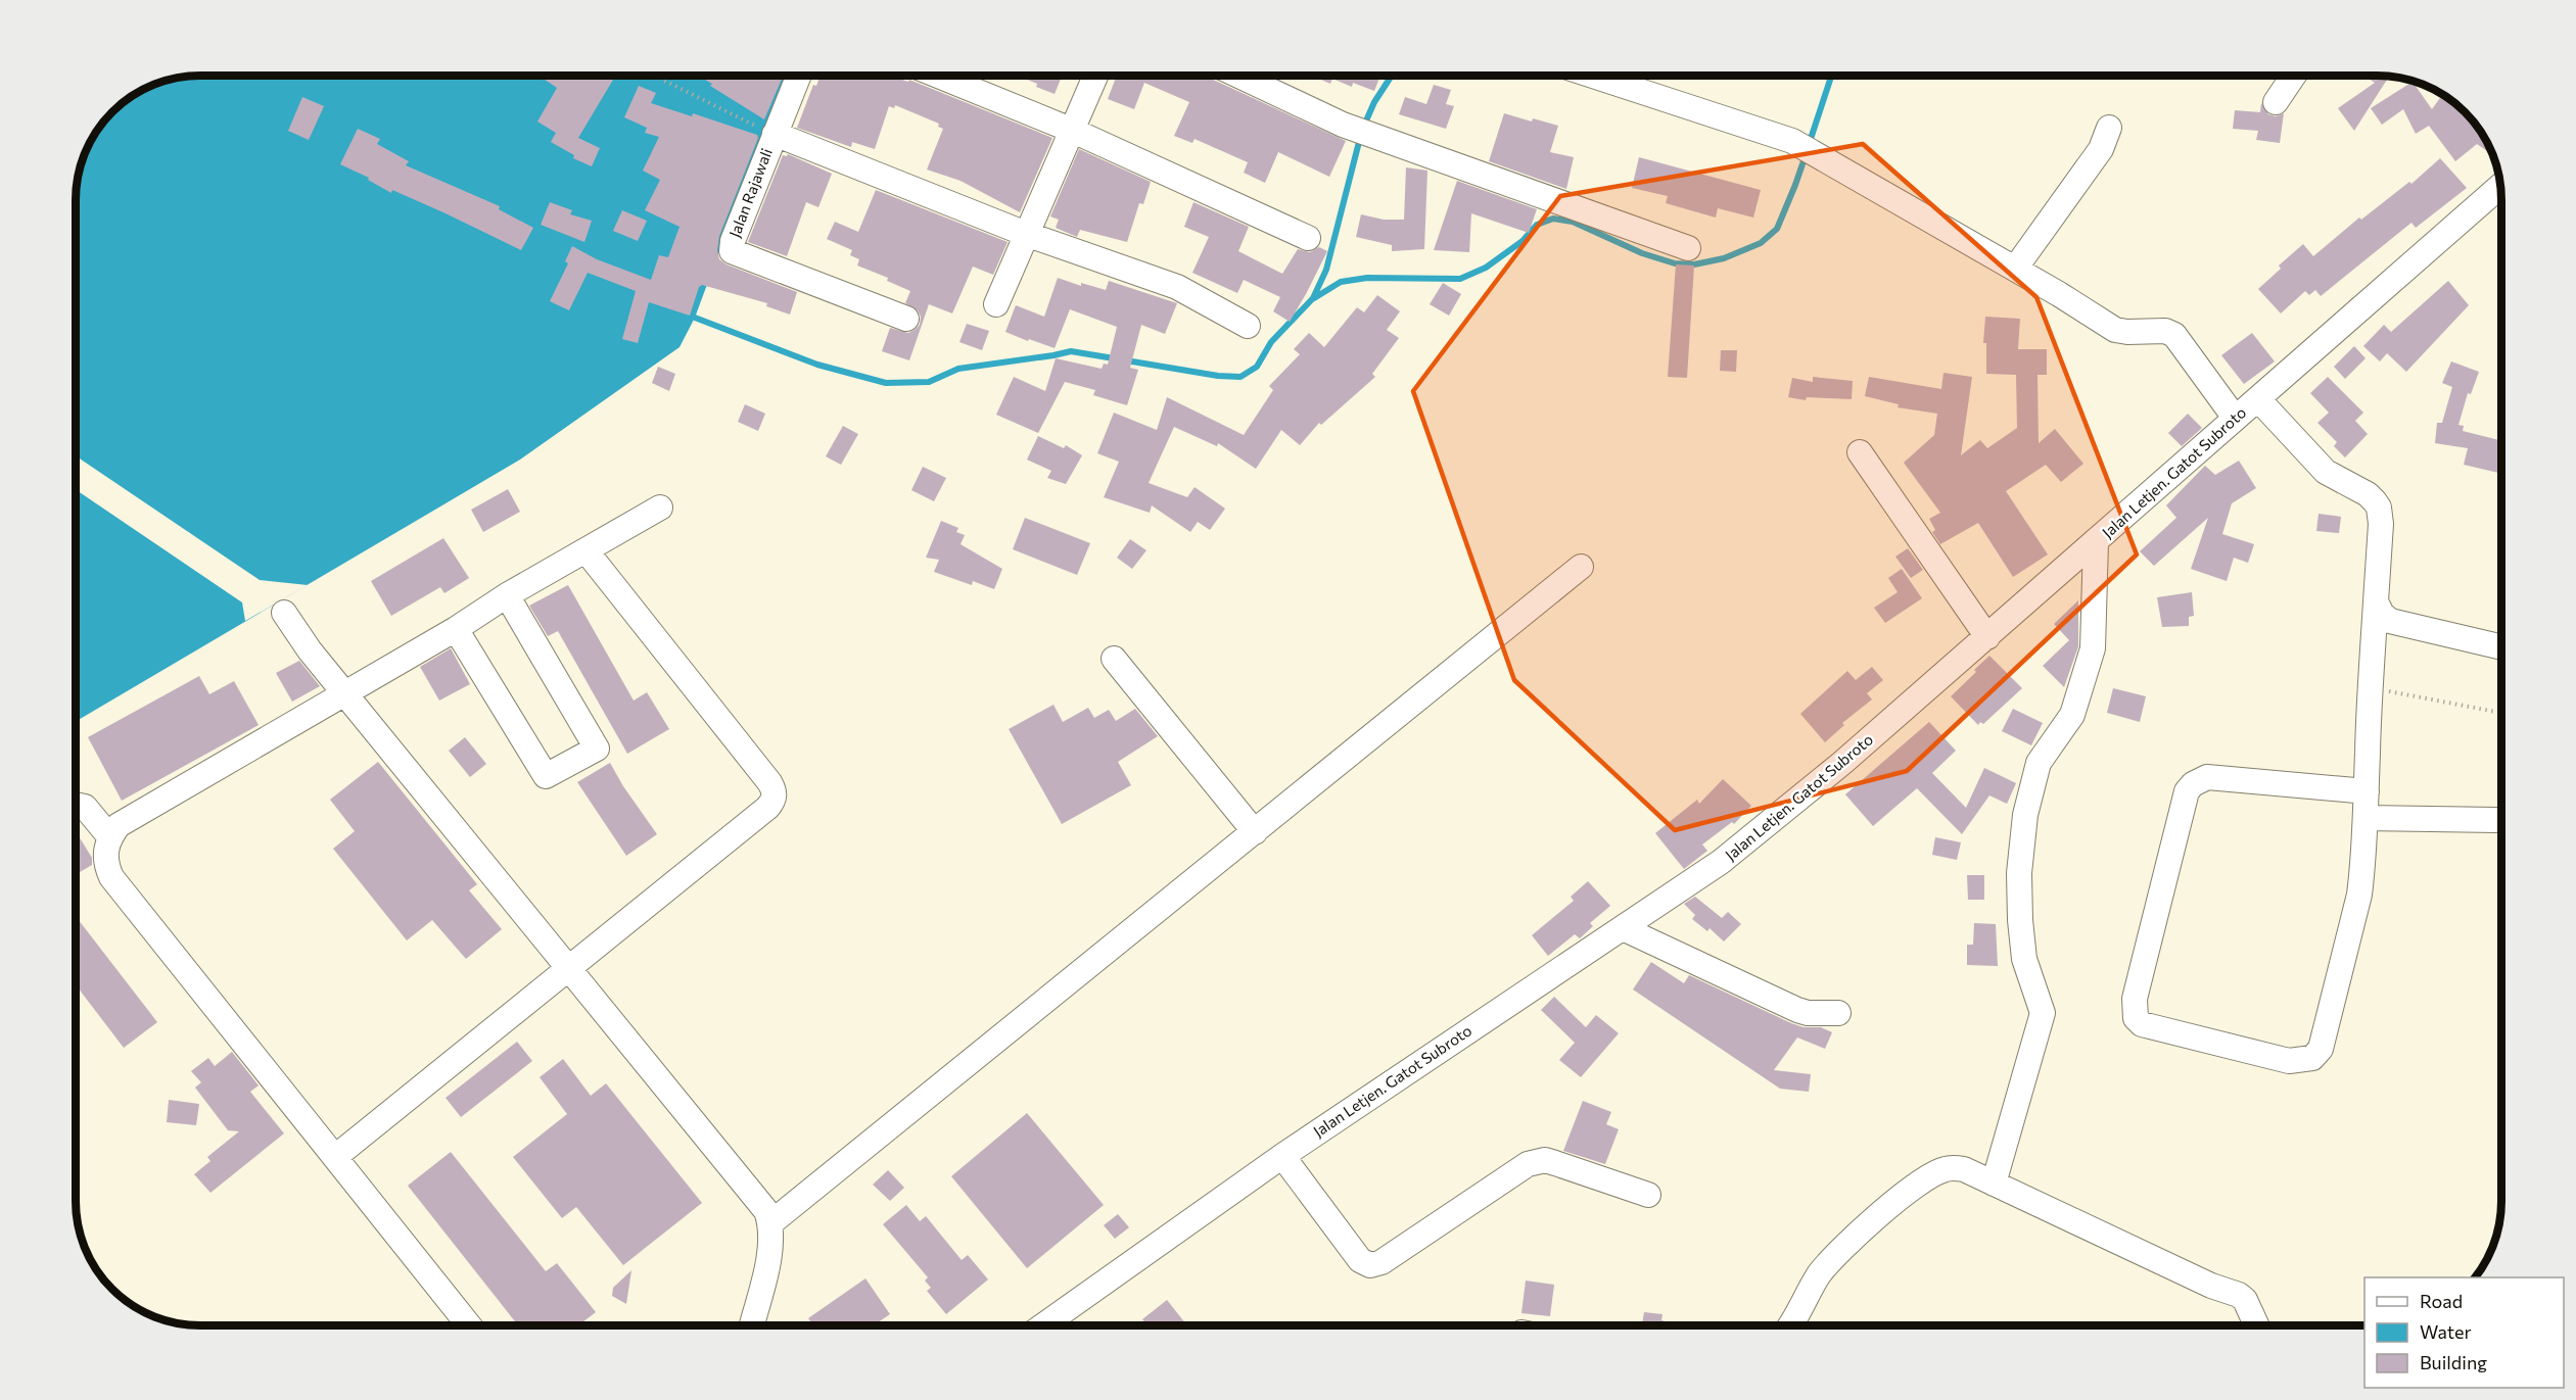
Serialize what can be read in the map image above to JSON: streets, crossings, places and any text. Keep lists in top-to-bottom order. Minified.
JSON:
{"streets":{"street":["Jalan Rajawali","Jalan Letjen. Gatot Subroto"]},"legend":["Road","Water","Building"]}
